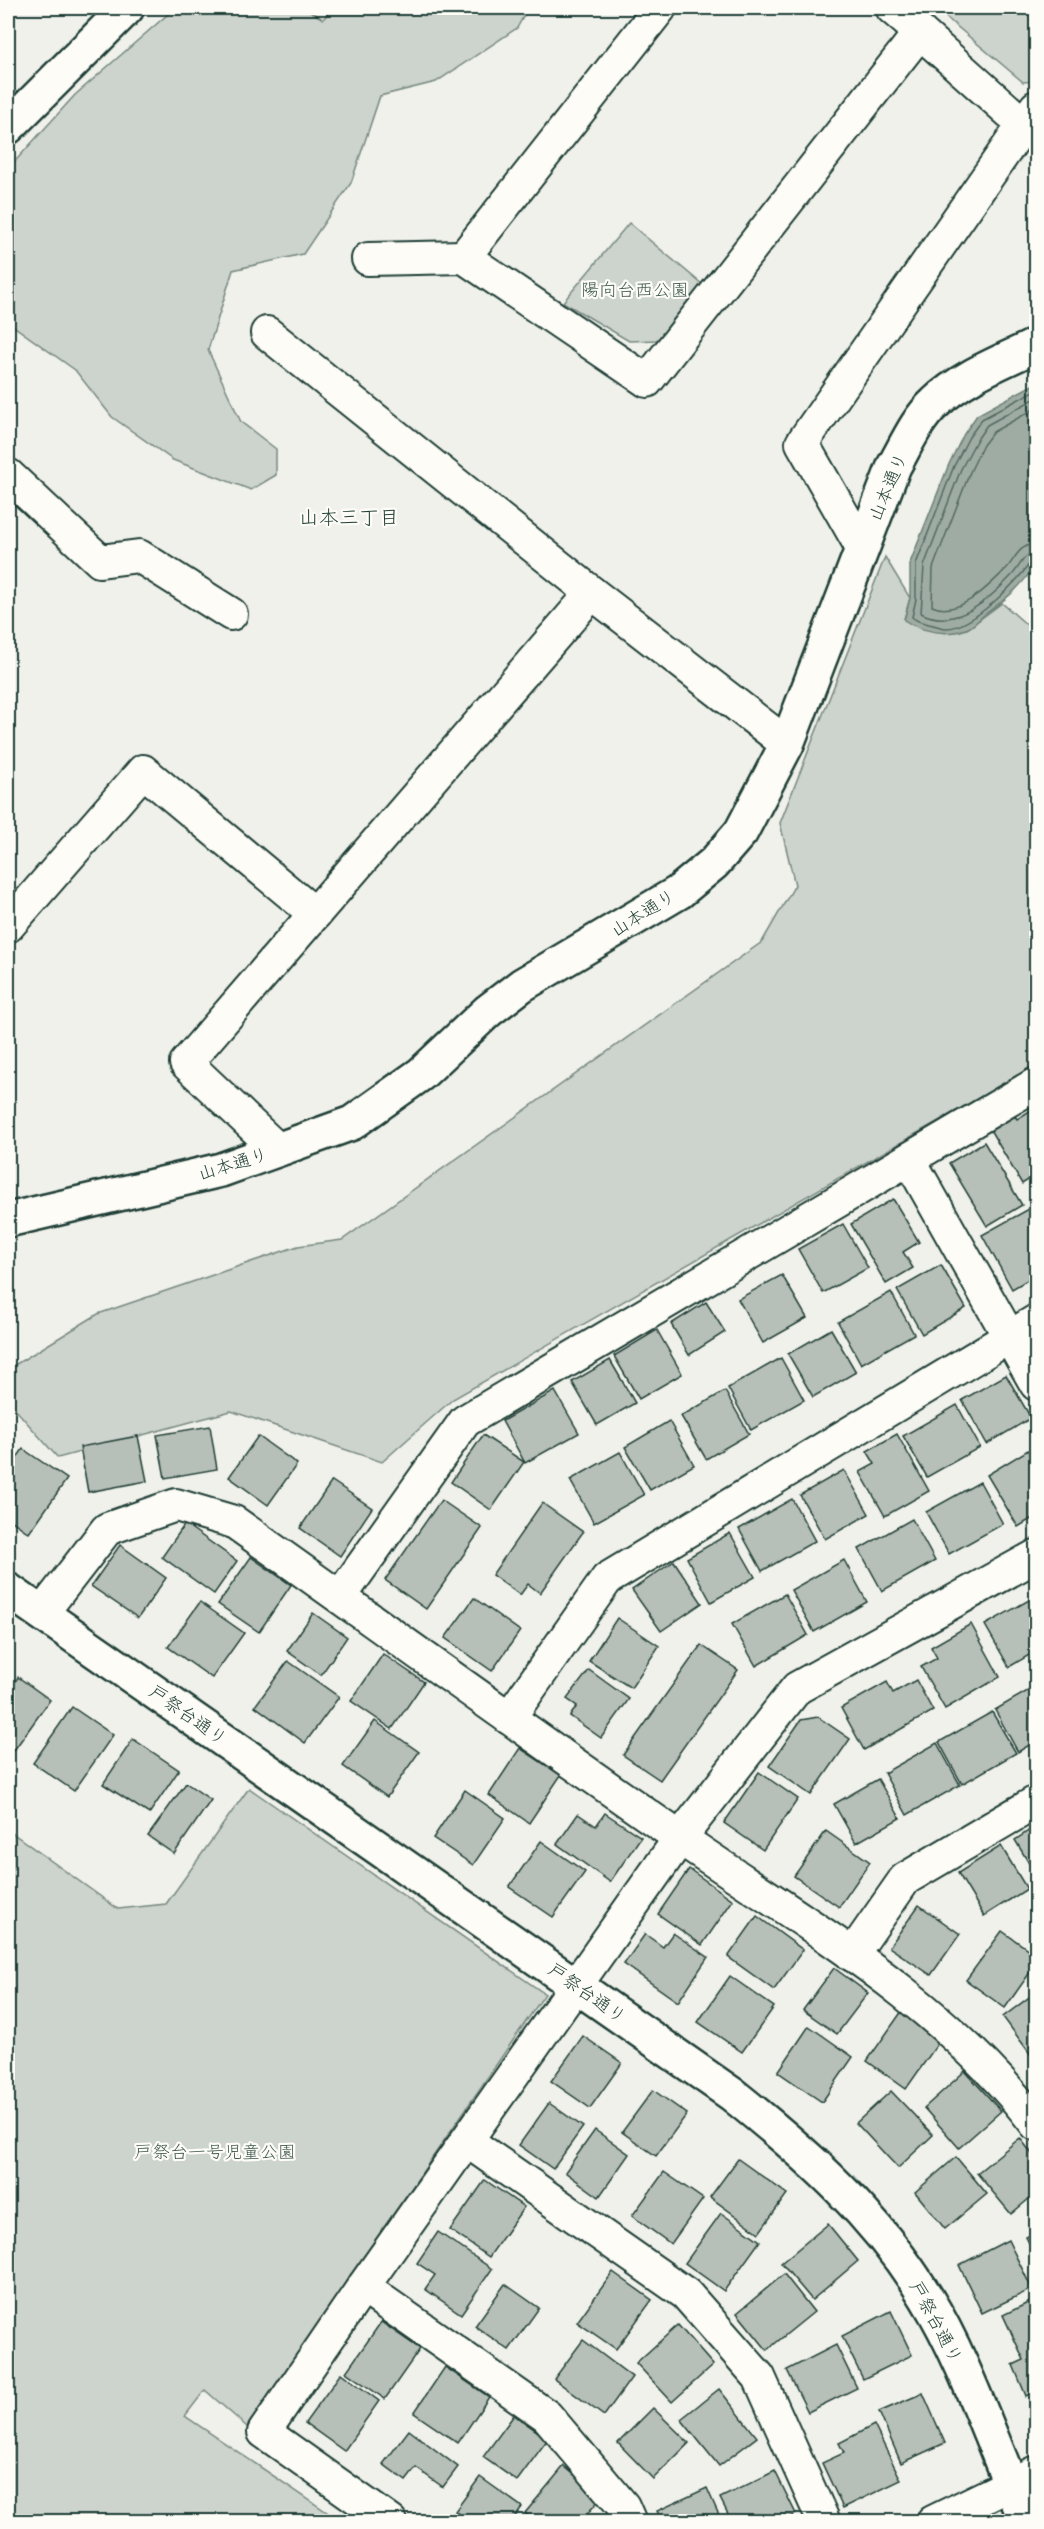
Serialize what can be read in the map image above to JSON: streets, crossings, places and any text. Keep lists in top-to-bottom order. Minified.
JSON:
{"streets":{"street":["山本通り","戸祭台通り"]},"districts":["山本三丁目"],"parks":["陽向台西公園","戸祭台一号児童公園"]}
